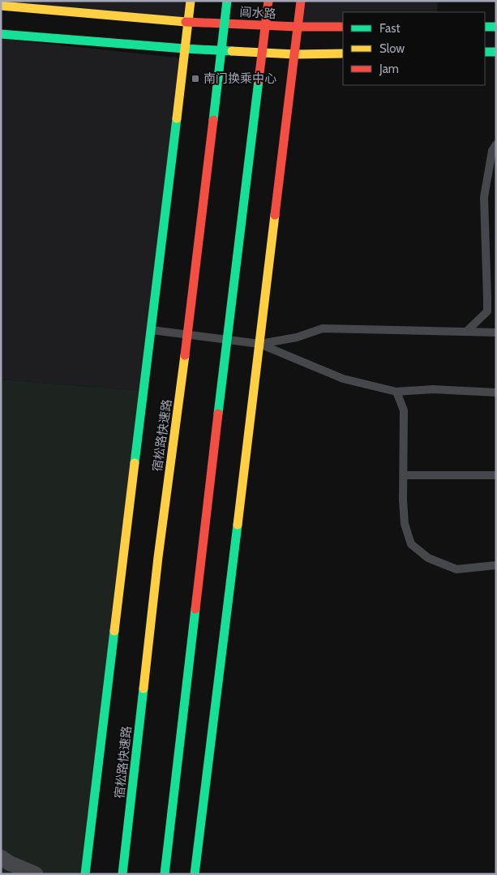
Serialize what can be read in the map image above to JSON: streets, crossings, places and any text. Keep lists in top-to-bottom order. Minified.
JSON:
{"streets":{"main road":["阊水路","宿松路快速路"]},"places":{"transit":["南门换乘中心"]},"legend":["Fast","Slow","Jam"]}
